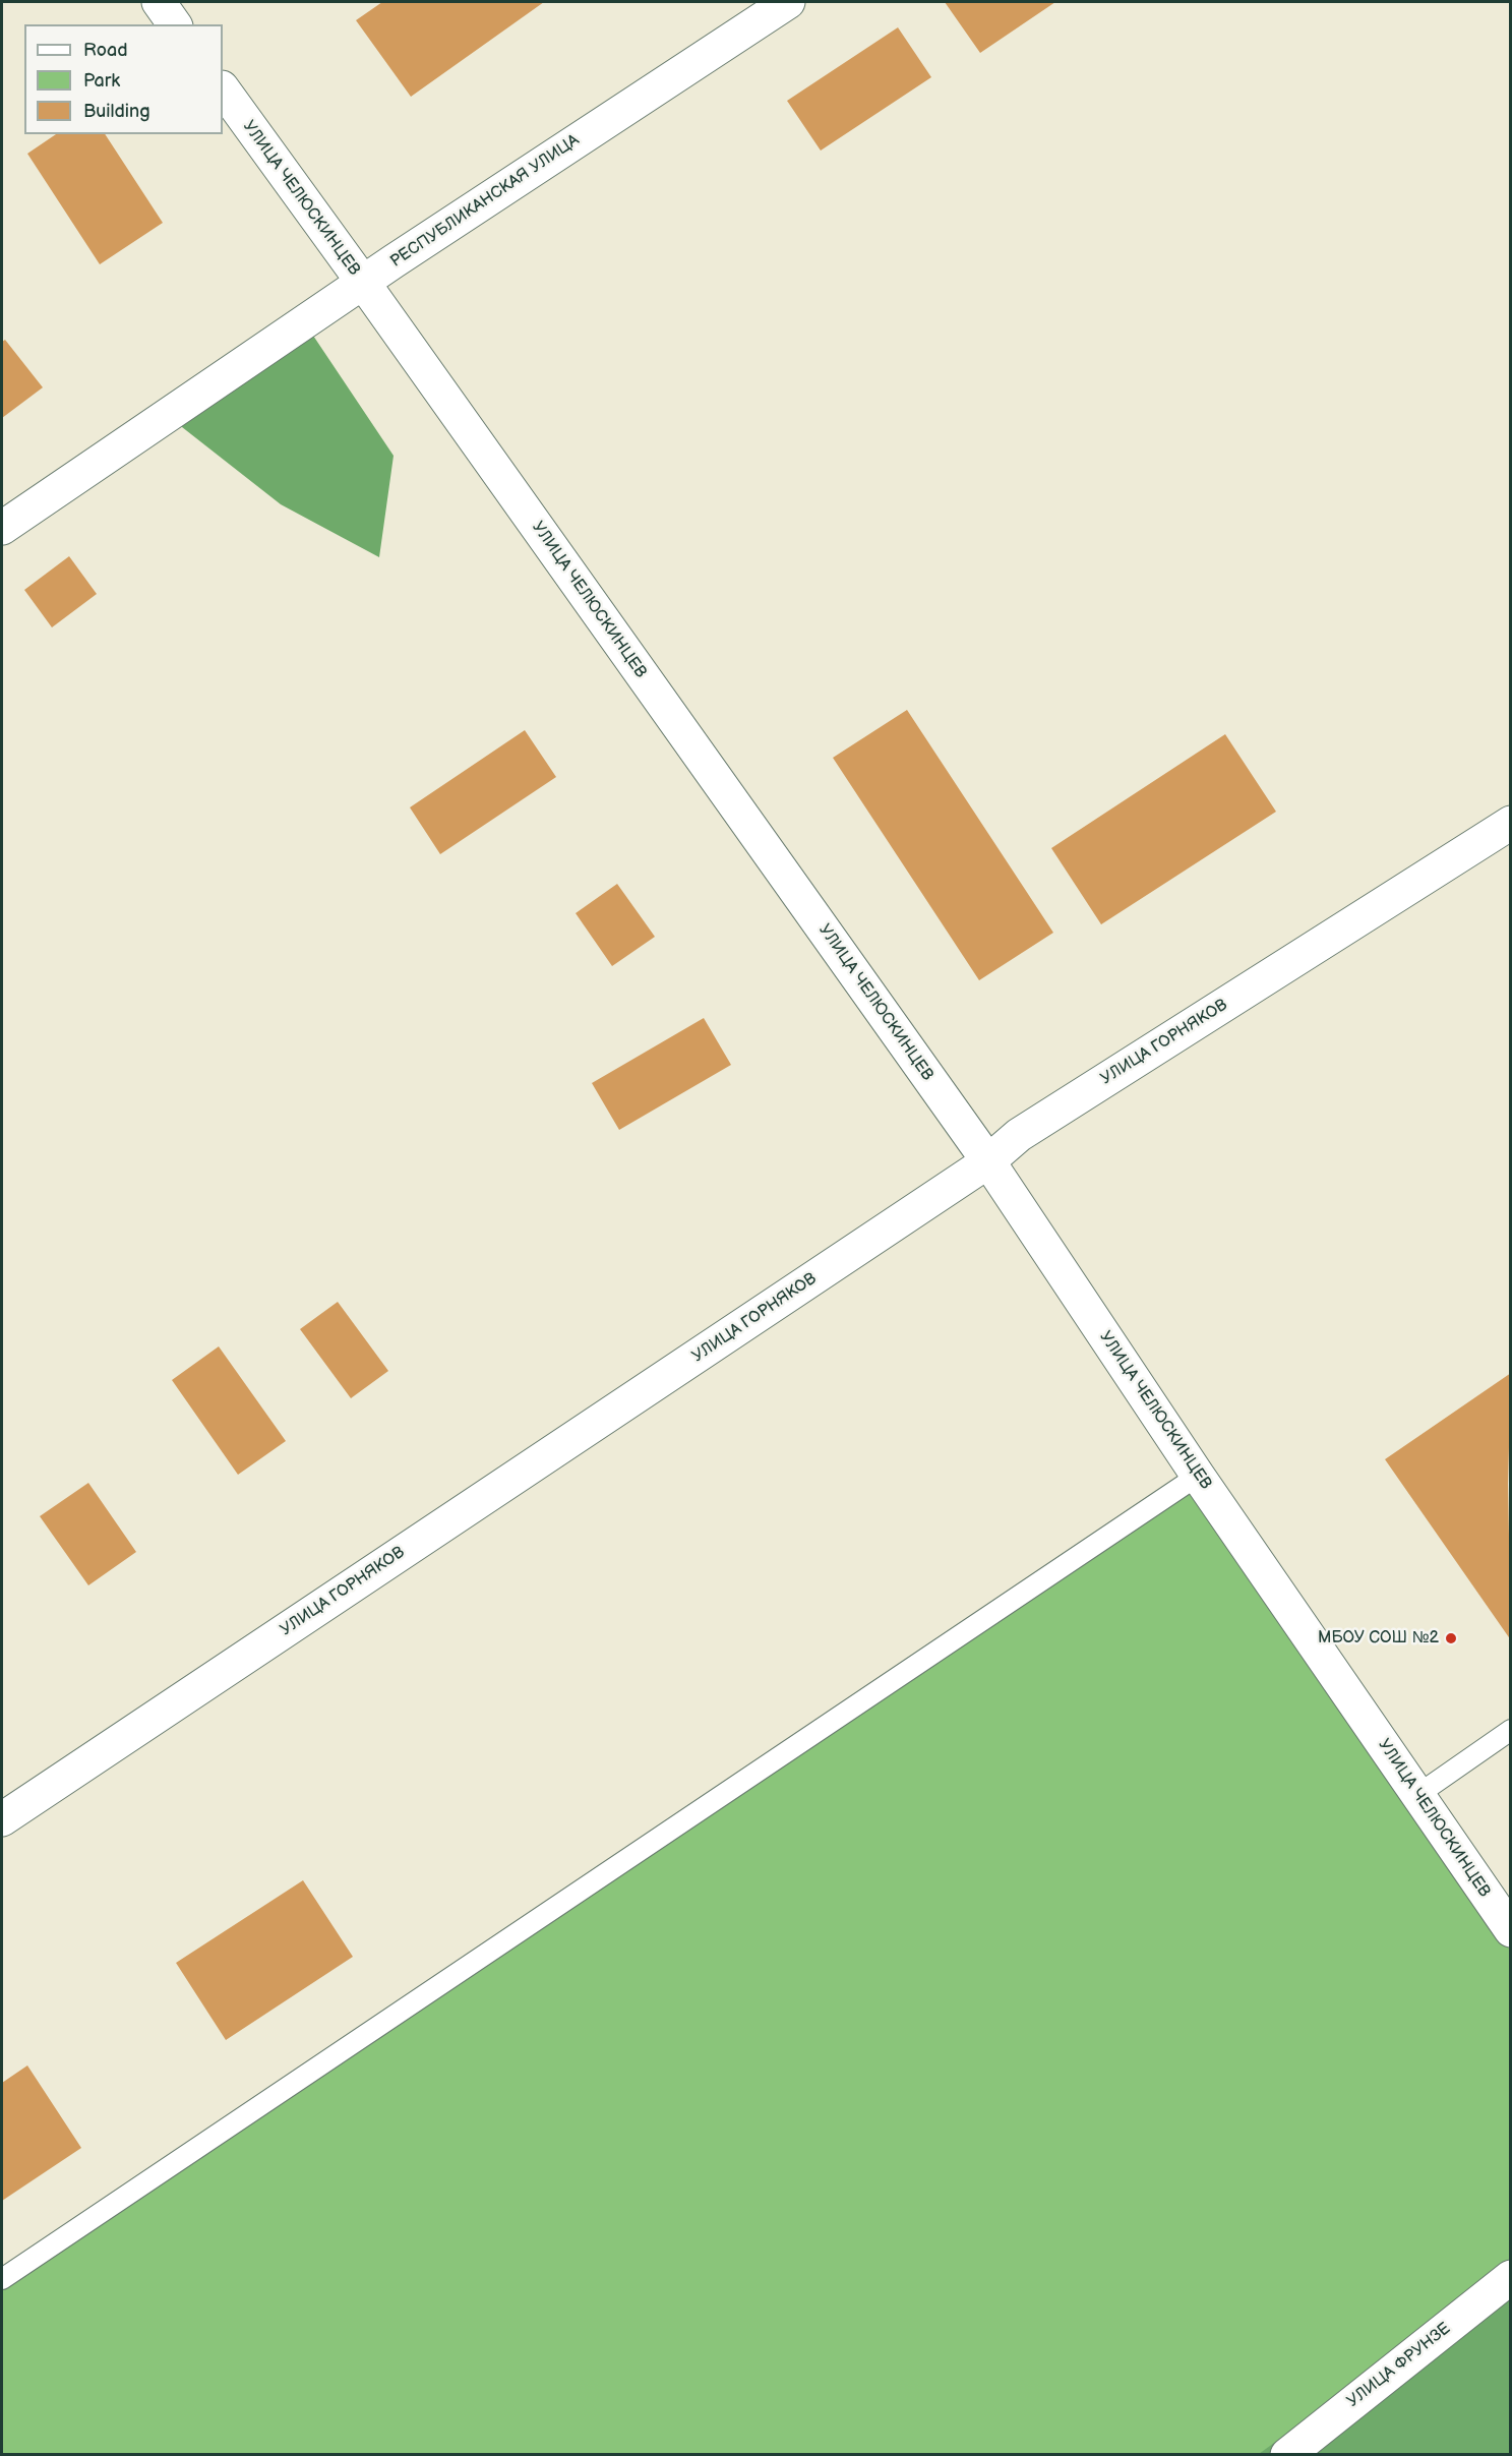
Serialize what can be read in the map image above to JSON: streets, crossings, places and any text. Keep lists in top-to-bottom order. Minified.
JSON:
{"streets":{"street":["УЛИЦА ЧЕЛЮСКИНЦЕВ","РЕСПУБЛИКАНСКАЯ УЛИЦА","УЛИЦА ГОРНЯКОВ","УЛИЦА ФРУНЗЕ"]},"crossings":[["УЛИЦА ЧЕЛЮСКИНЦЕВ","РЕСПУБЛИКАНСКАЯ УЛИЦА"],["УЛИЦА ЧЕЛЮСКИНЦЕВ","УЛИЦА ГОРНЯКОВ"]],"places":["МБОУ СОШ №2"],"legend":["Road","Park","Building"]}
